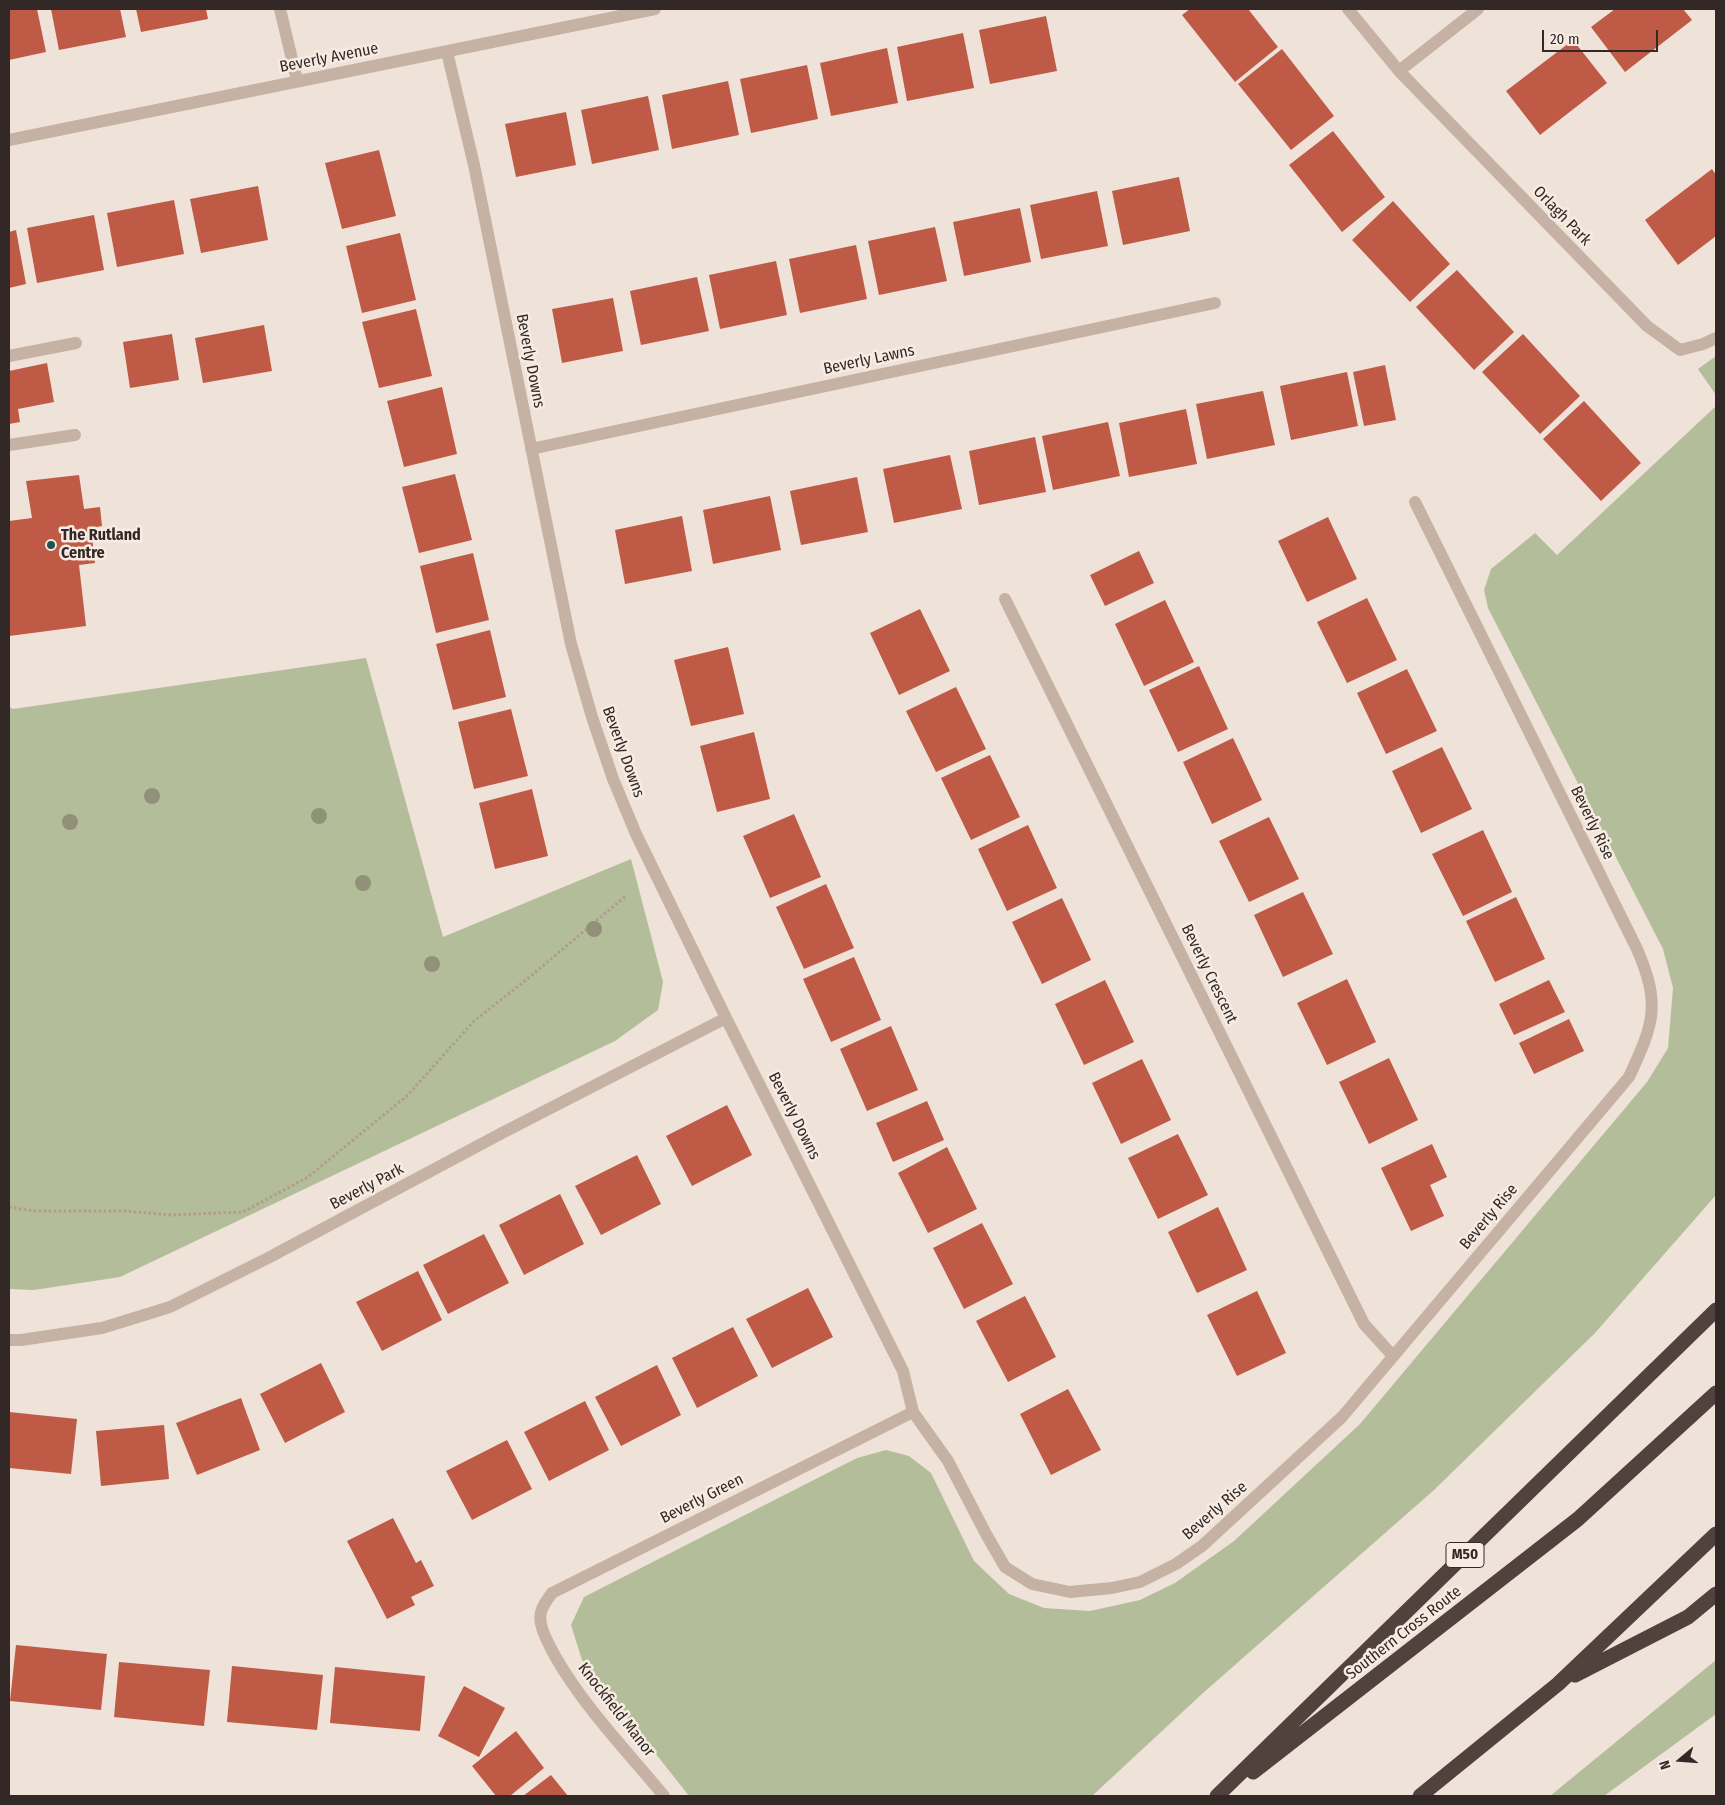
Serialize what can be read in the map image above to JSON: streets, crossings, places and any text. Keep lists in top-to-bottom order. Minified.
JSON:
{"streets":{"highway":["M50","Southern Cross Route"],"street":["Beverly Avenue","Orlagh Park","Beverly Lawns","Beverly Downs","Beverly Rise","Beverly Crescent","Beverly Park","Beverly Green","Knockfield Manor"]},"crossings":[["Beverly Avenue","Beverly Downs"],["Beverly Lawns","Beverly Downs"],["Beverly Downs","Beverly Rise"],["Beverly Downs","Beverly Park"],["Beverly Downs","Beverly Green"],["Beverly Rise","Beverly Crescent"],["Beverly Rise","Beverly Green"],["Beverly Green","Knockfield Manor"]],"places":["The Rutland Centre"],"scale_bar":"20 m","north":"left"}
